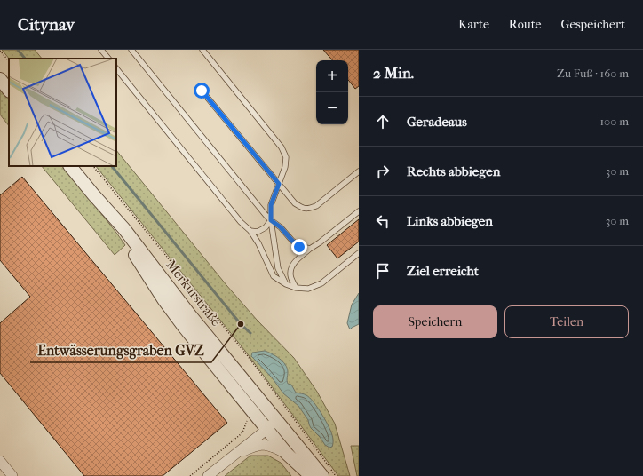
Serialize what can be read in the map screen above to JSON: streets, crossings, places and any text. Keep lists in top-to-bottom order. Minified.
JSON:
{"streets":{"street":["Merkurstraße"]},"places":["Entwässerungsgraben GVZ"],"page":{"header":"Citynav","nav":["Karte","Route","Gespeichert"],"heading":["2 Min.","Zu Fuß · 160 m"],"map_buttons":["+","−"],"list":[["Geradeaus","100 m"],["Rechts abbiegen","30 m"],["Links abbiegen","30 m"],"Ziel erreicht"],"buttons":["Speichern","Teilen"]}}
